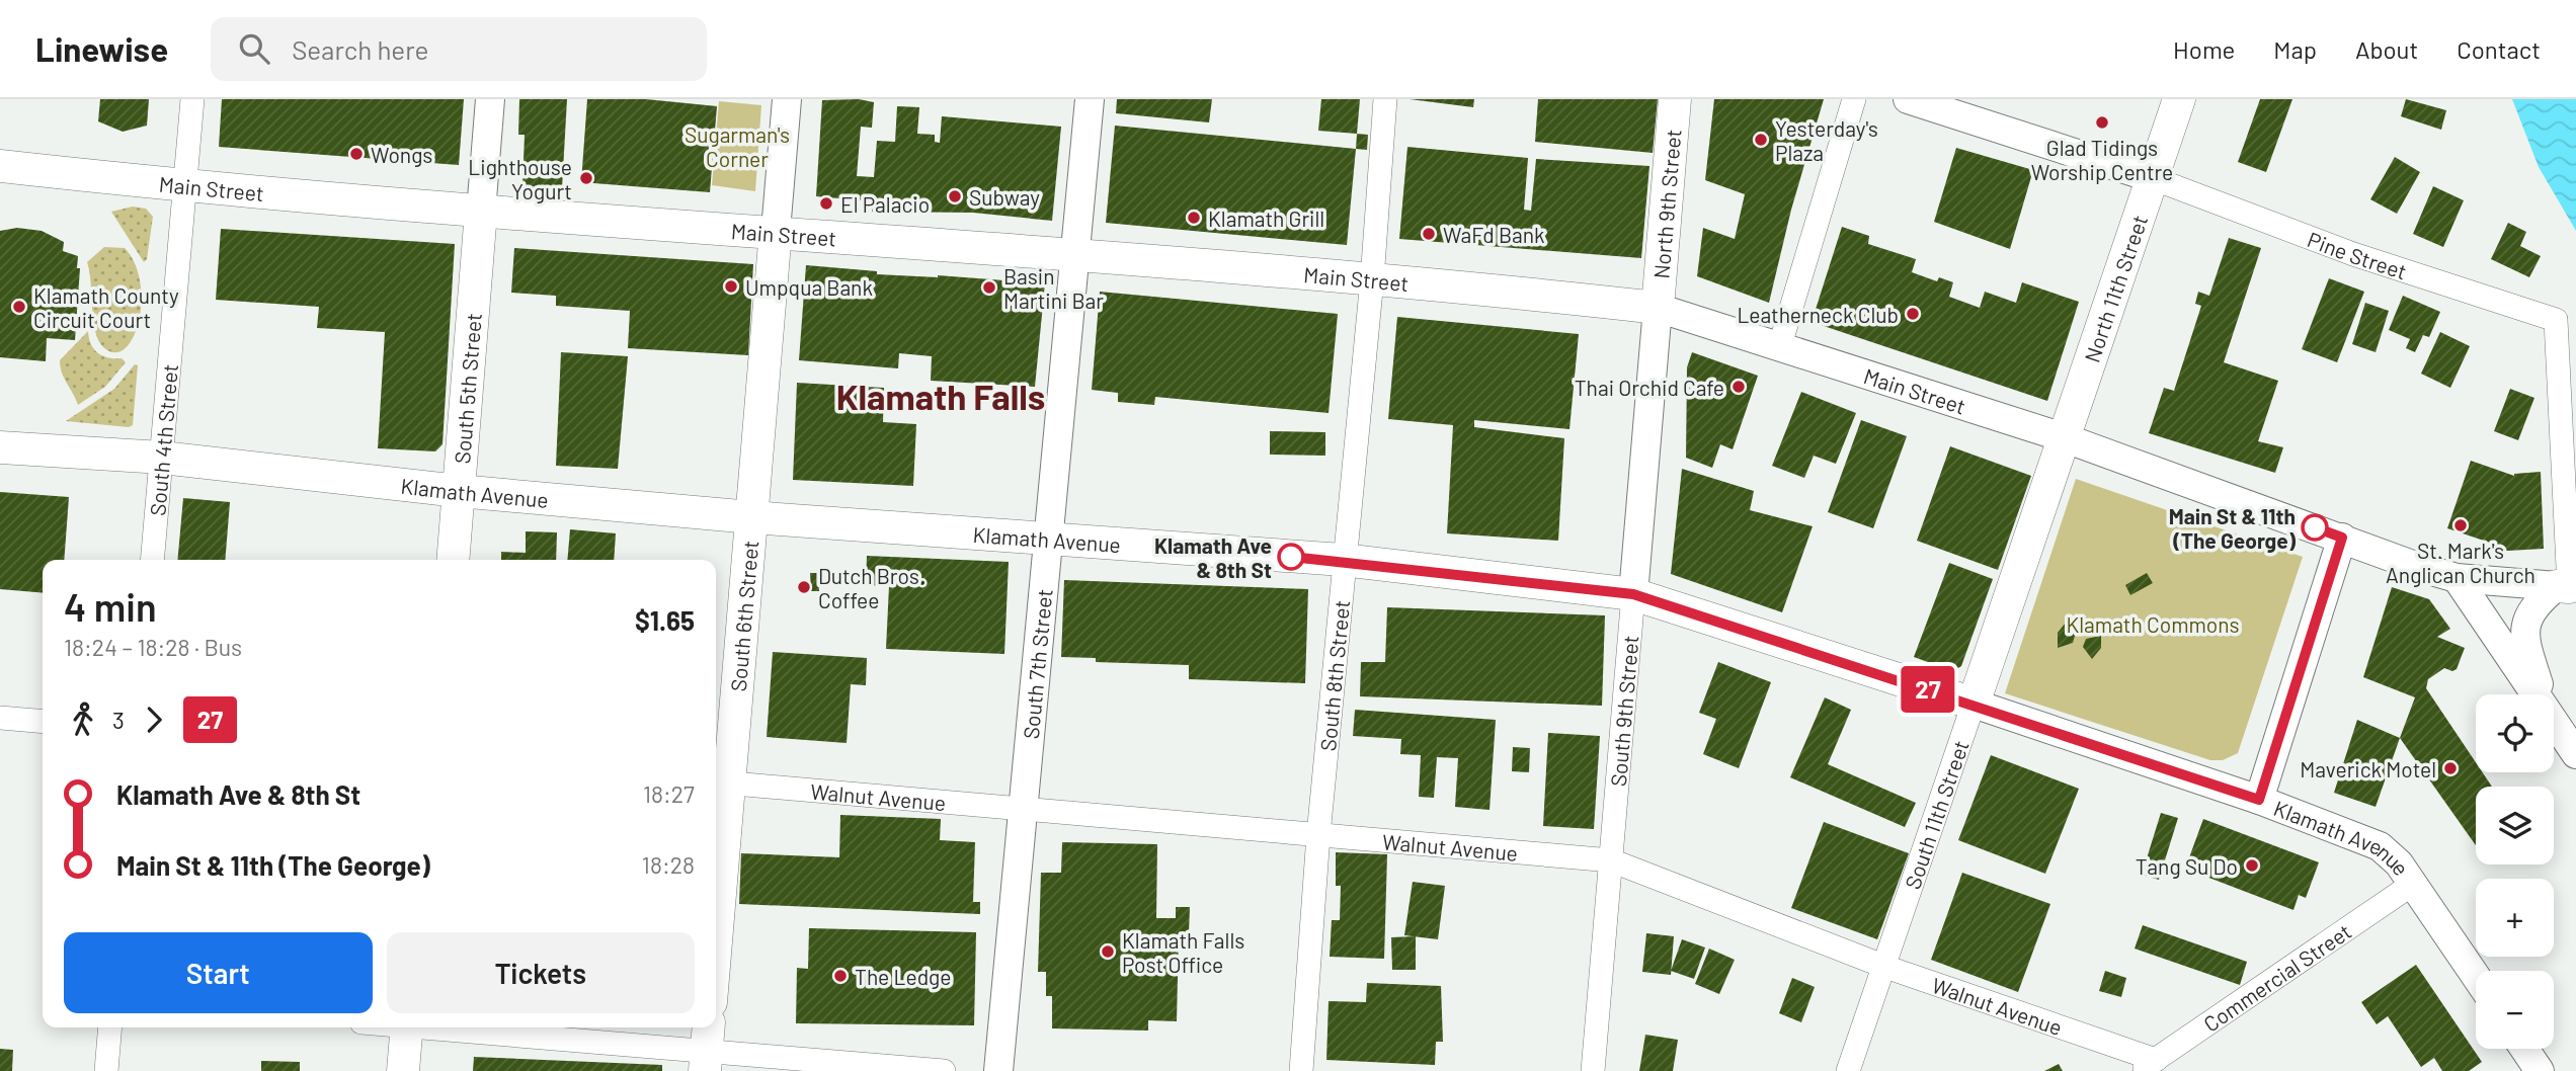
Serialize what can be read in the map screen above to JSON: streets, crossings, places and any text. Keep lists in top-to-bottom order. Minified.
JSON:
{"streets":{"main road":["Main Street","North 9th Street","North 11th Street","South 5th Street","Klamath Avenue","South 6th Street","South 11th Street"],"street":["Pine Street","South 4th Street","South 7th Street","South 8th Street","South 9th Street","Walnut Avenue","Commercial Street"]},"crossings":[["Main Street","North 9th Street"],["Main Street","Pine Street"],["Main Street","North 11th Street"],["Main Street","South 5th Street"],["Main Street","South 4th Street"],["Main Street","South 6th Street"],["Main Street","South 7th Street"],["Main Street","South 8th Street"],["Main Street","South 9th Street"],["Main Street","South 11th Street"],["North 9th Street","South 9th Street"],["Pine Street","North 11th Street"],["North 11th Street","South 11th Street"],["South 5th Street","Klamath Avenue"],["South 4th Street","Klamath Avenue"],["Klamath Avenue","South 6th Street"],["Klamath Avenue","South 7th Street"],["Klamath Avenue","South 8th Street"],["Klamath Avenue","South 9th Street"],["Klamath Avenue","South 11th Street"],["Klamath Avenue","Commercial Street"],["South 6th Street","Walnut Avenue"],["South 7th Street","Walnut Avenue"],["South 8th Street","Walnut Avenue"],["South 9th Street","Walnut Avenue"],["Walnut Avenue","South 11th Street"],["Walnut Avenue","Commercial Street"]],"districts":["Klamath Falls"],"parks":["Sugarman's Corner","Klamath Commons"],"places":["Glad Tidings Worship Centre","Yesterday's Plaza","Wongs","Lighthouse Yogurt","Subway","El Palacio","Klamath Grill","WaFd Bank","Umpqua Bank","Basin Martini Bar","Klamath County Circuit Court","Leatherneck Club","Thai Orchid Cafe","St. Mark's Anglican Church","Main St & 11th (The George)","Klamath Ave & 8th St","Dutch Bros. Coffee","Maverick Motel","Tang Su Do","Klamath Falls Post Office","The Ledge"],"lines":["bus line 27"],"page":{"header":"Linewise","search":"Search here","nav":["Home","Map","About","Contact"],"on_map":"27","heading":["4 min","18:24 – 18:28 · Bus","$1.65"],"legs":["3","27"],"map_buttons":["+","−"],"list":[{"name":"Klamath Ave & 8th St","value":"18:27"},{"name":"Main St & 11th (The George)","value":"18:28"}],"buttons":["Start","Tickets"]}}
